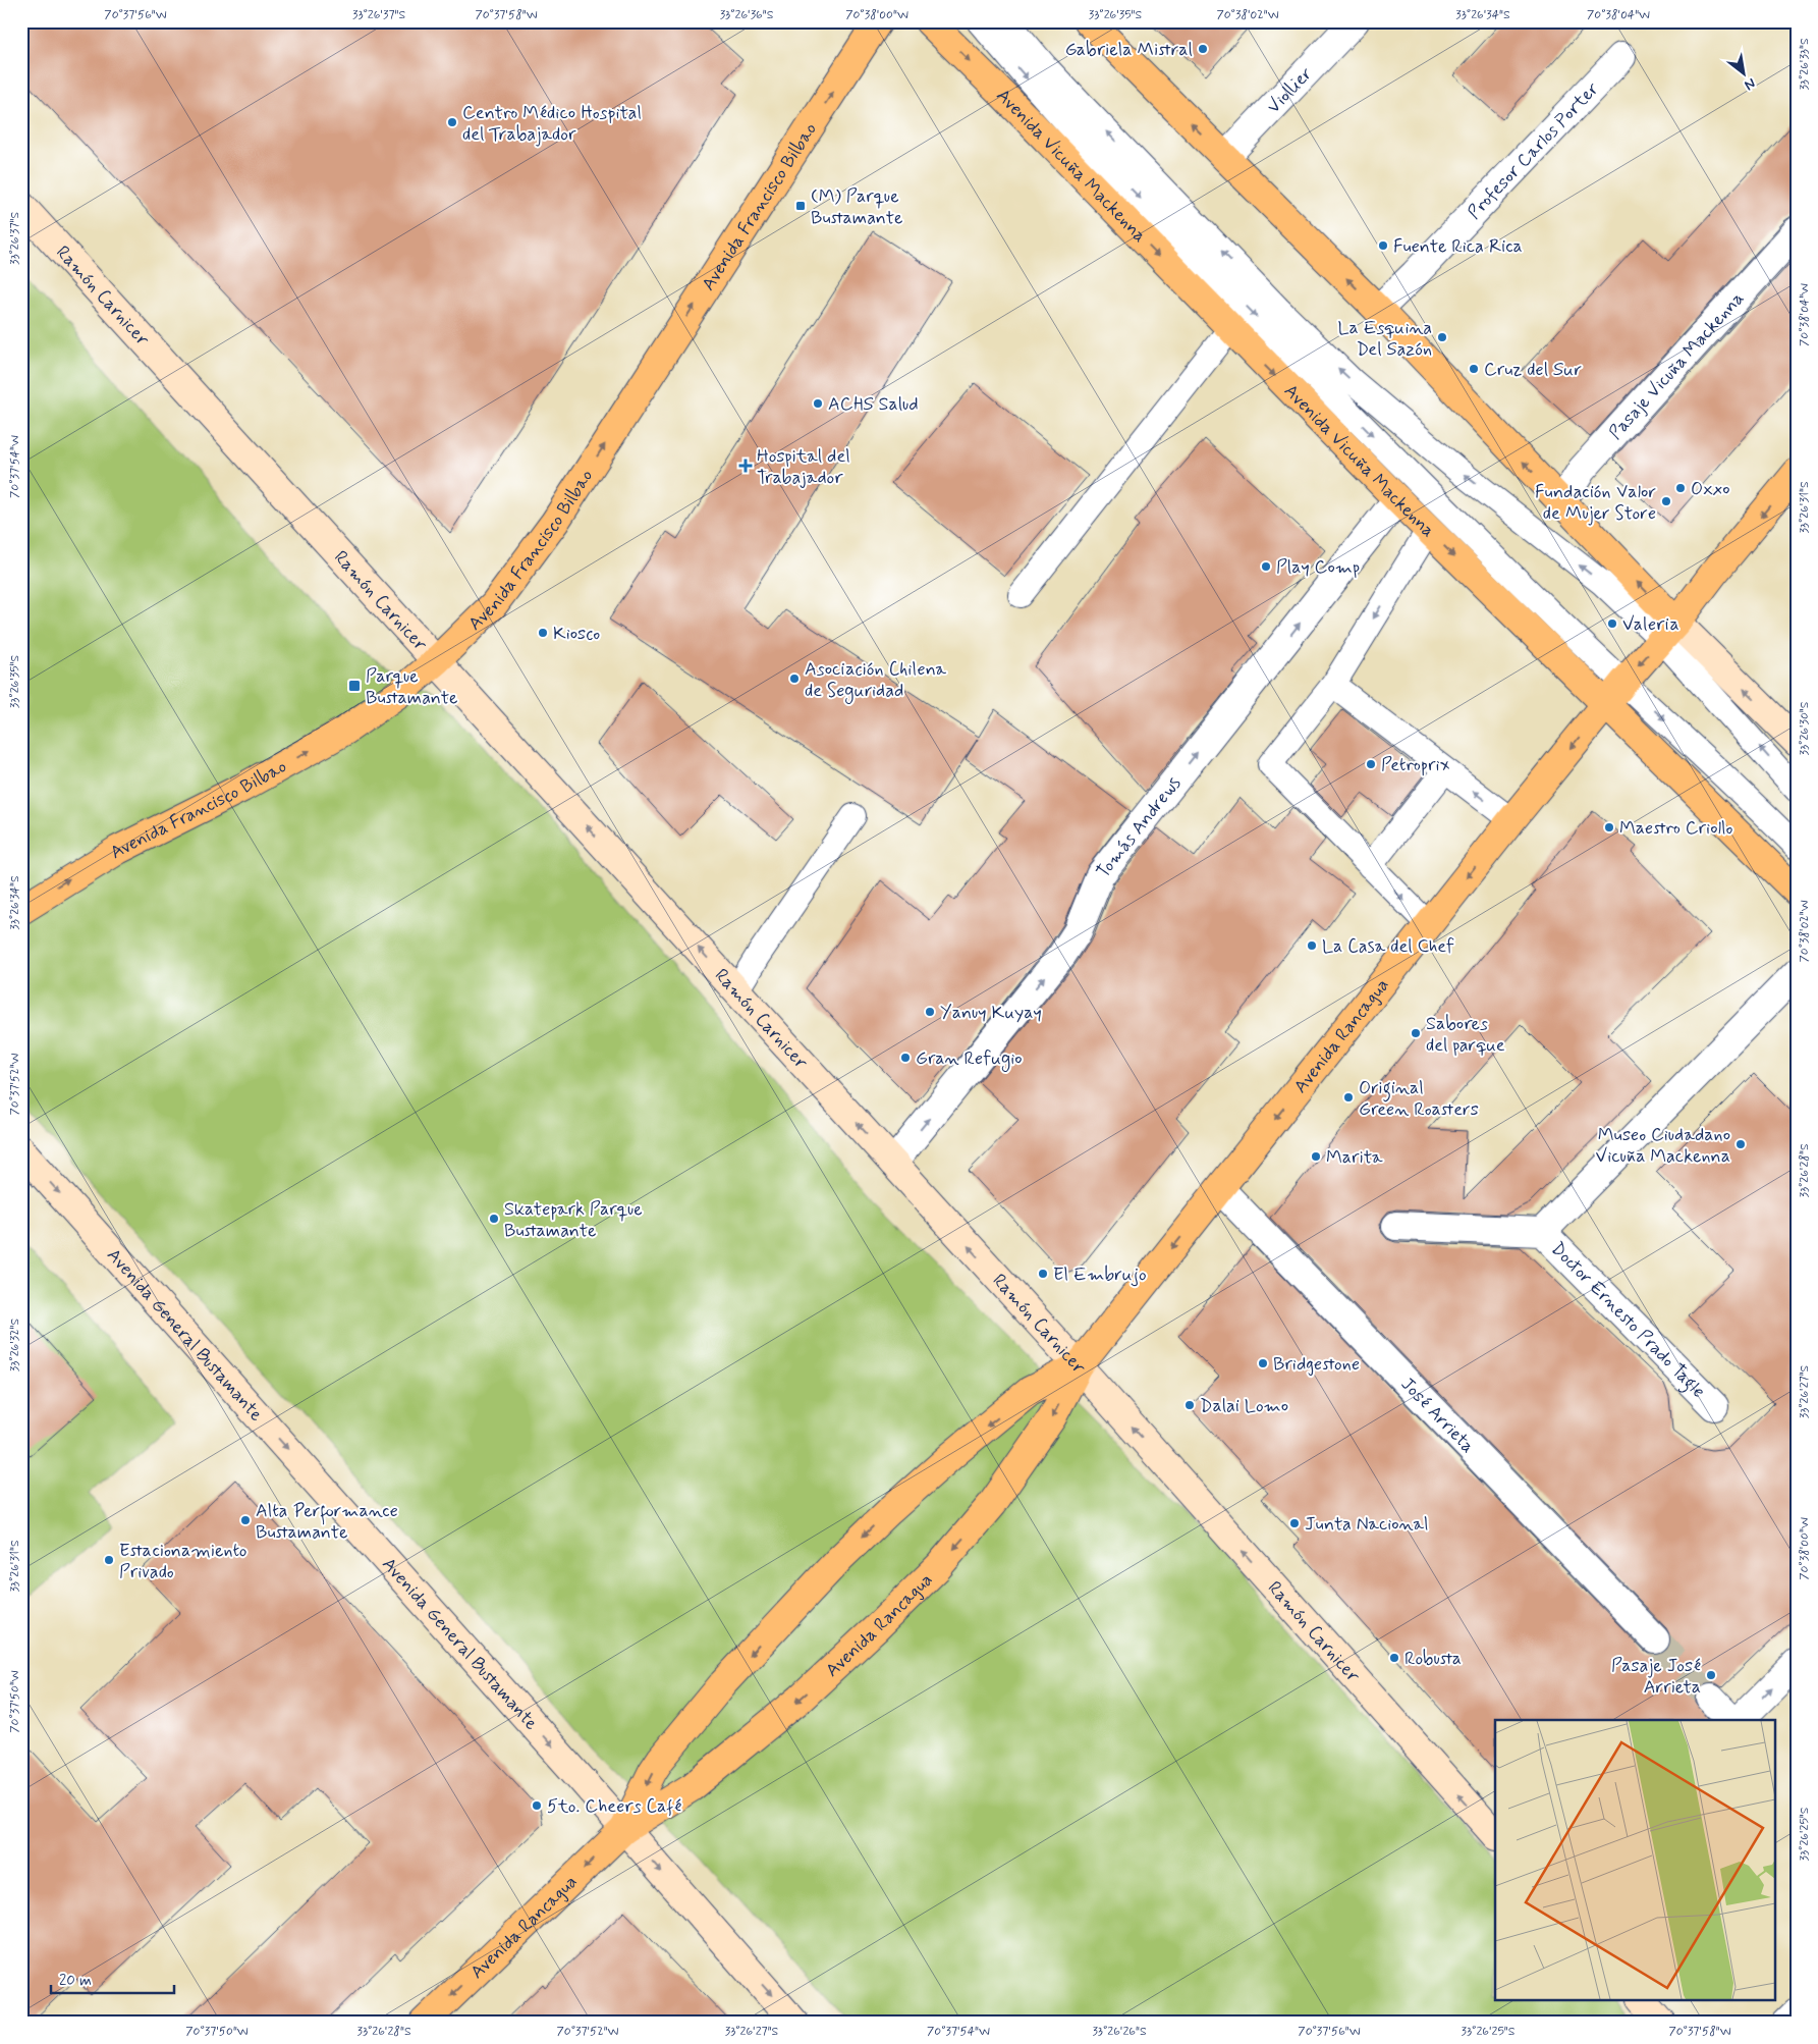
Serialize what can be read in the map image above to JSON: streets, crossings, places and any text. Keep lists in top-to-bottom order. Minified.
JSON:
{"streets":{"main road":["Avenida Vicuña Mackenna","Avenida Francisco Bilbao","Ramón Carnicer","Avenida Rancagua","Avenida General Bustamante"],"street":["Viollier","Profesor Carlos Porter","Pasaje Vicuña Mackenna","Tomás Andrews","Doctor Ernesto Prado Tagle","José Arrieta"]},"crossings":[["Avenida Vicuña Mackenna","Tomás Andrews"],["Avenida Vicuña Mackenna","Avenida Rancagua"],["Avenida Francisco Bilbao","Ramón Carnicer"],["Ramón Carnicer","Tomás Andrews"],["Ramón Carnicer","Avenida Rancagua"],["Avenida Rancagua","Avenida General Bustamante"],["Avenida Rancagua","José Arrieta"]],"one_way":["Avenida Francisco Bilbao","Ramón Carnicer","Tomás Andrews","Avenida Rancagua","Avenida General Bustamante"],"places":{"other":["Gabriela Mistral","Centro Médico Hospital del Trabajador","Fuente Rica Rica","La Esquina Del Sazón","Cruz del Sur","ACHS Salud","Oxxo","Fundación Valor de Mujer Store","Play Comp","Valeria","Kiosco","Asociación Chilena de Seguridad","Petroprix","Maestro Criollo","La Casa del Chef","Yanuy Kuyay","Sabores del parque","Gran Refugio","Original Green Roasters","Museo Ciudadano Vicuña Mackenna","Marita","Skatepark Parque Bustamante","El Embrujo","Bridgestone","Dalai Lomo","Alta Performance Bustamante","Junta Nacional","Estacionamiento Privado","Robusta","Pasaje José Arrieta","5to. Cheers Café"],"transit":["(M) Parque Bustamante","Parque Bustamante"],"health":["Hospital del Trabajador"]},"scale_bar":"20 m","north":"bottom right","coordinates":["70°37'56\"W","33°26'37\"S","70°37'58\"W","33°26'36\"S","70°38'00\"W","33°26'35\"S","70°38'02\"W","33°26'34\"S","70°38'04\"W","33°26'33\"S","70°37'54\"W","33°26'31\"S","33°26'30\"S","70°37'52\"W","33°26'28\"S","33°26'32\"S","33°26'27\"S","70°37'50\"W","33°26'25\"S","33°26'26\"S"]}
